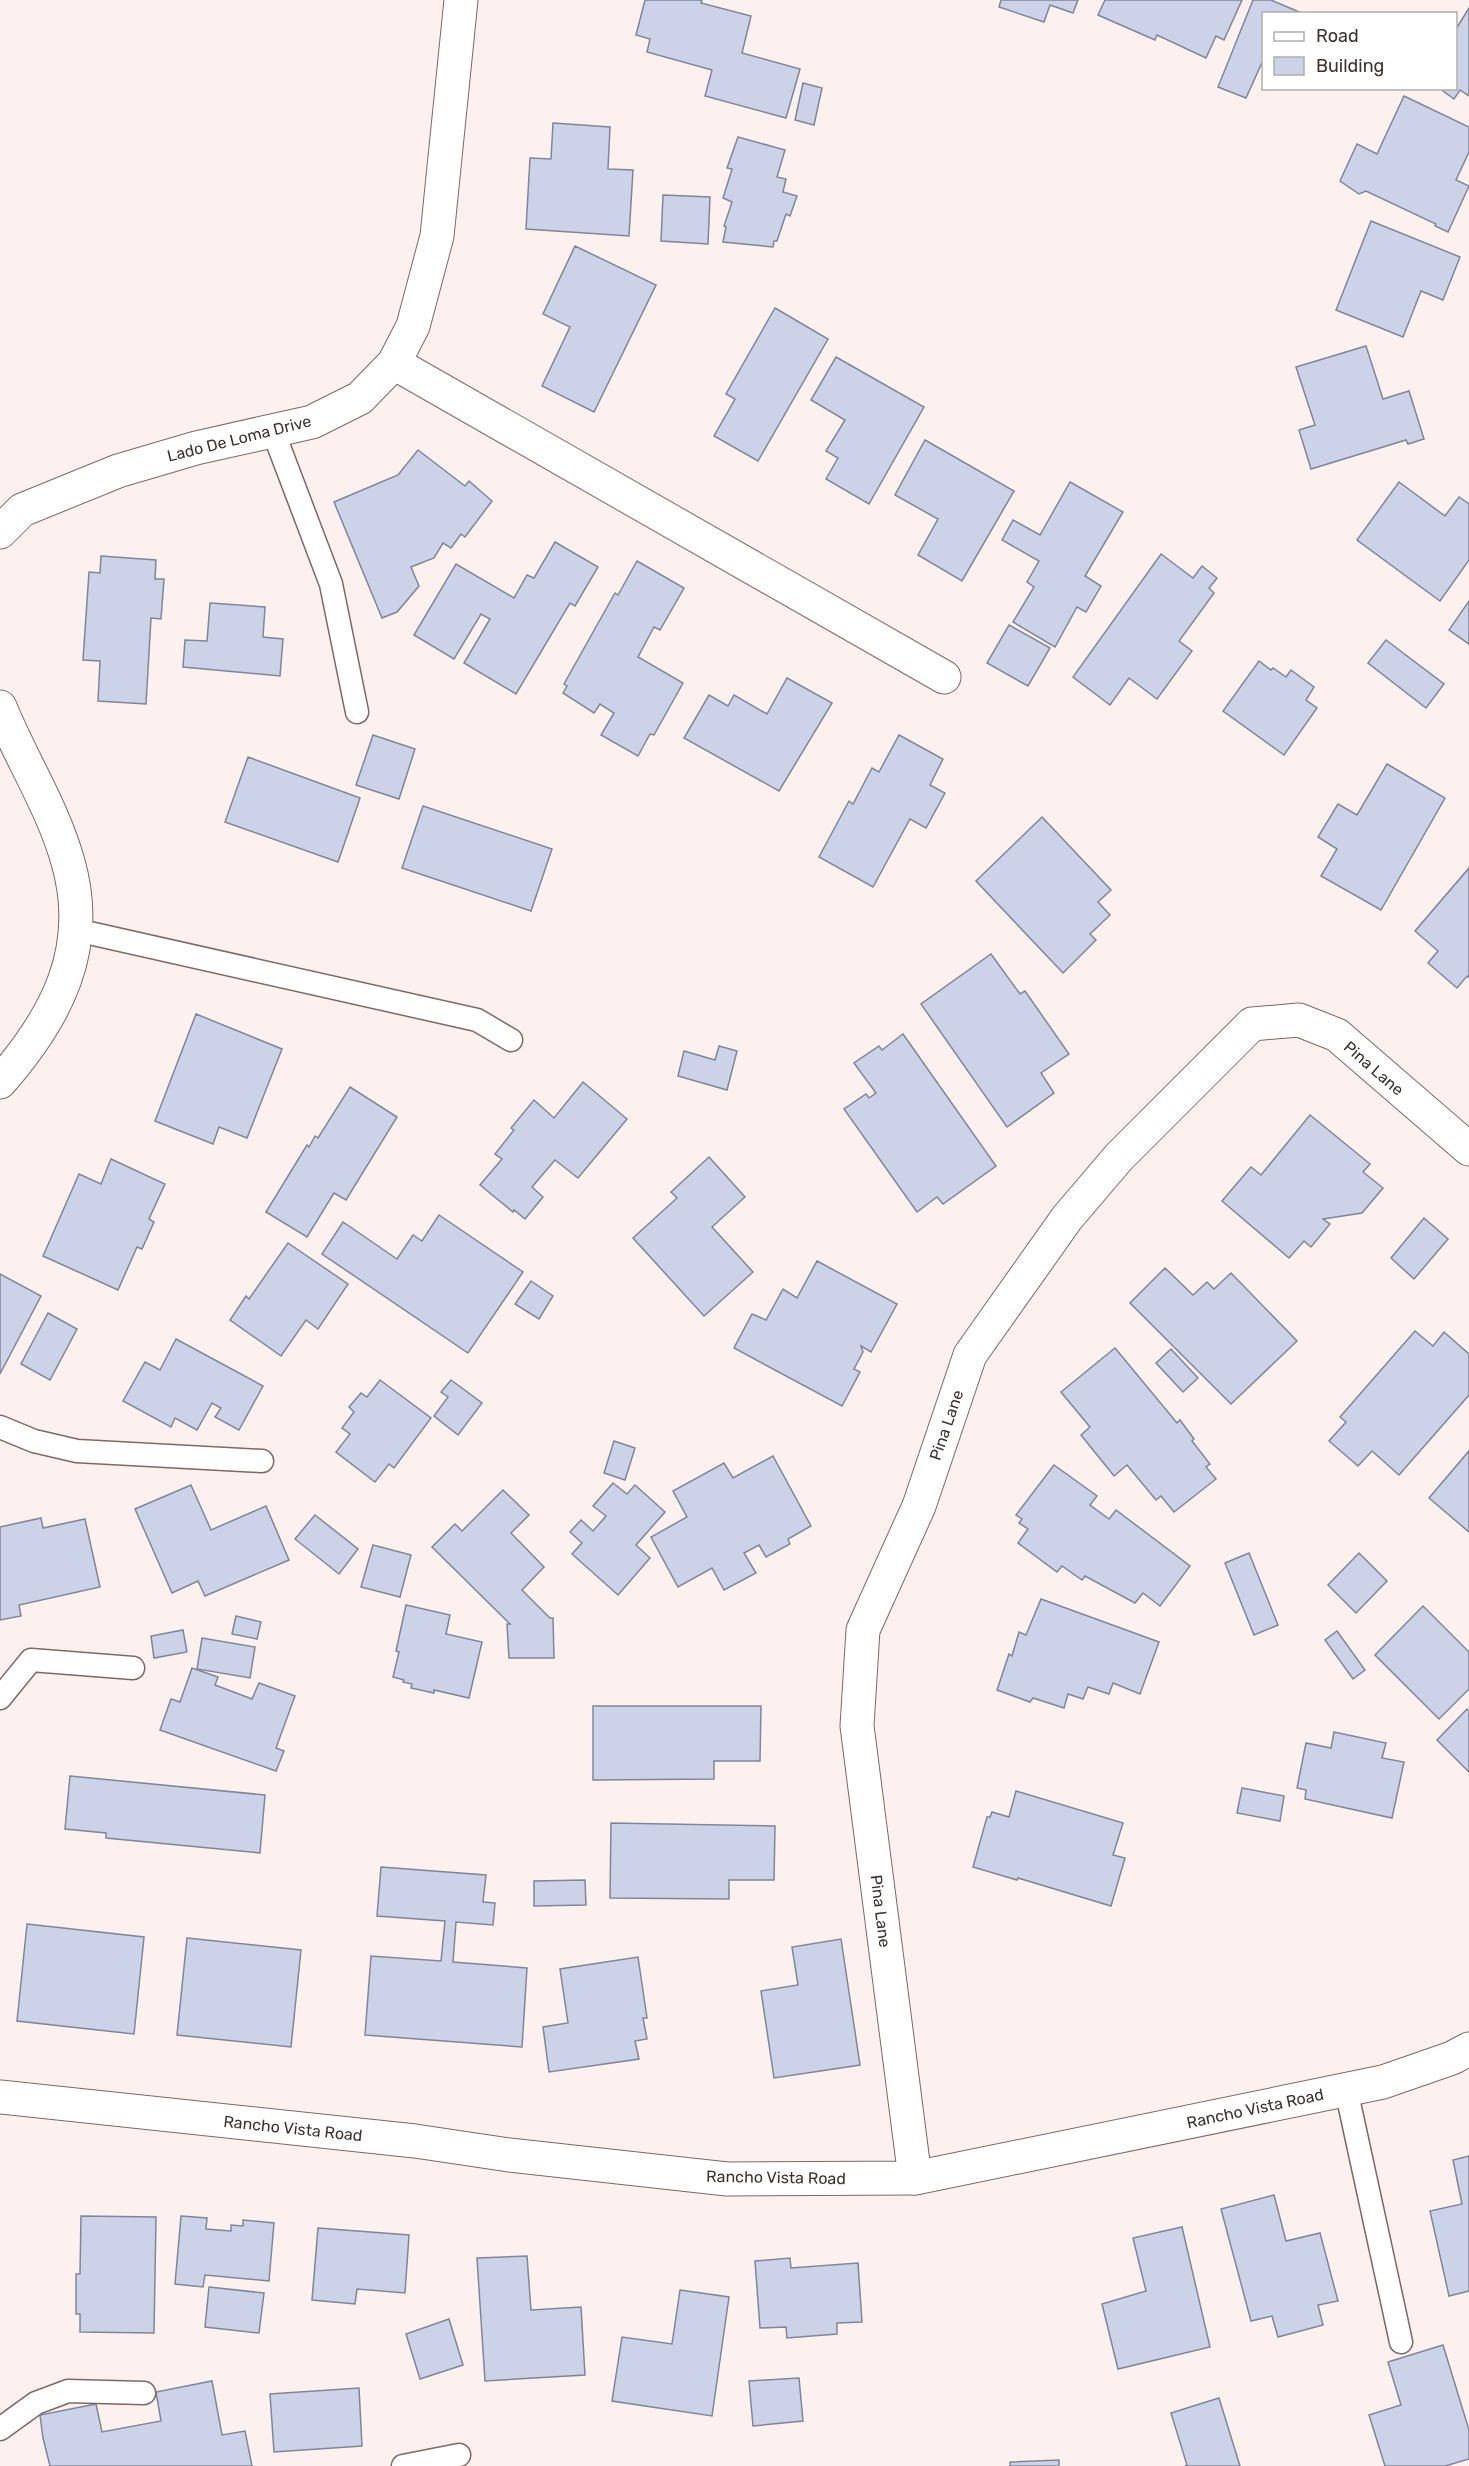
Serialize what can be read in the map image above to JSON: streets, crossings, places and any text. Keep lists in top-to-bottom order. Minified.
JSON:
{"streets":{"street":["Lado De Loma Drive","Pina Lane","Rancho Vista Road"]},"crossings":[["Pina Lane","Rancho Vista Road"]],"legend":["Road","Building"]}
